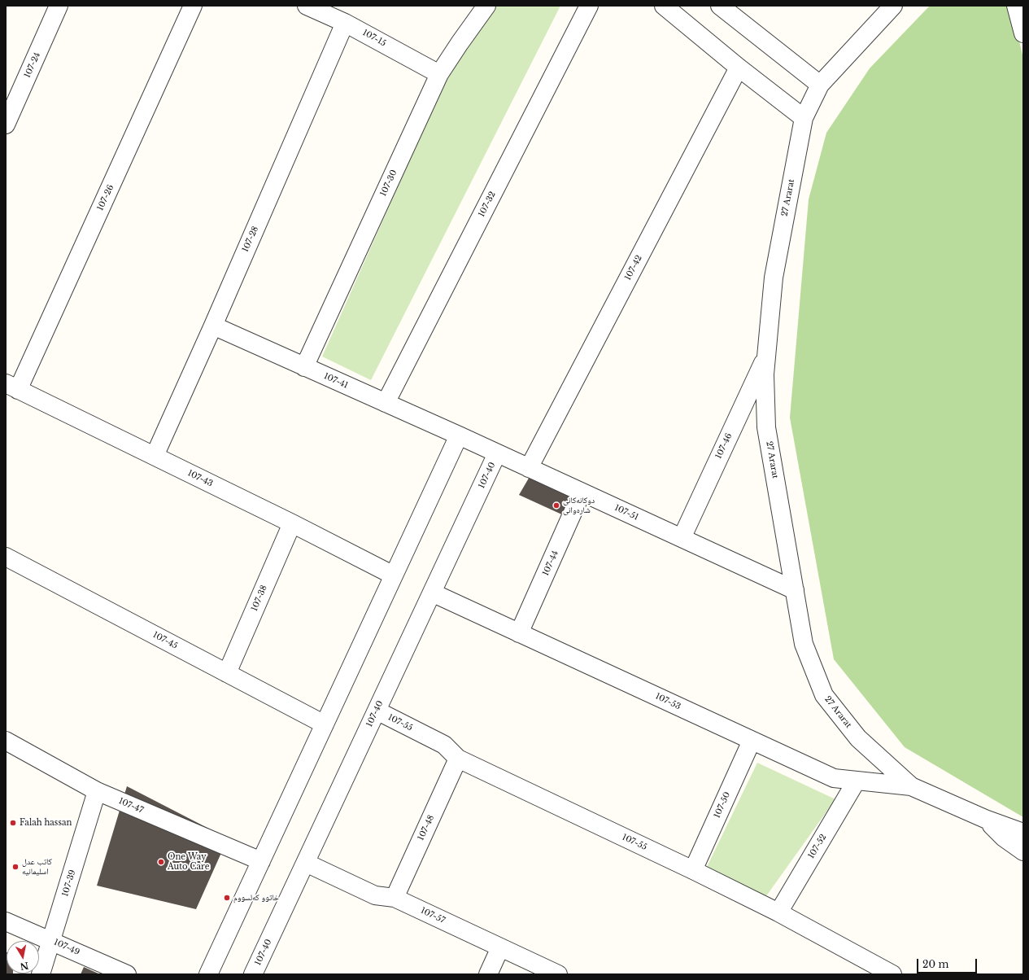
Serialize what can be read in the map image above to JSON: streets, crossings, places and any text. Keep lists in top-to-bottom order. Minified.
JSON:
{"streets":{"street":["107-15","107-24","107-30","107-26","27 Ararat","107-32","107-28","107-42","107-41","107-46","107-40","107-43","107-51","107-44","107-38","107-45","107-53","107-55","107-50","107-47","107-48","107-52","107-39","107-57","107-49"]},"crossings":[["107-15","107-30"],["107-15","107-28"],["107-30","107-41"],["107-26","107-43"],["27 Ararat","107-46"],["27 Ararat","107-51"],["27 Ararat","107-53"],["107-32","107-41"],["107-28","107-41"],["107-28","107-43"],["107-42","107-51"],["107-41","107-51"],["107-46","107-51"],["107-40","107-51"],["107-40","107-53"],["107-40","107-55"],["107-40","107-57"],["107-43","107-38"],["107-51","107-44"],["107-44","107-53"],["107-38","107-45"],["107-53","107-50"],["107-53","107-52"],["107-55","107-50"],["107-55","107-48"],["107-55","107-52"],["107-47","107-39"],["107-48","107-57"],["107-39","107-49"]],"places":["دوکانەکانی شارەوانی","Falah hassan","One Way Auto Care","كاتب عدل اسليمانيه","خاتوو کەلسووم"],"scale_bar":"20 m","north":"bottom"}
